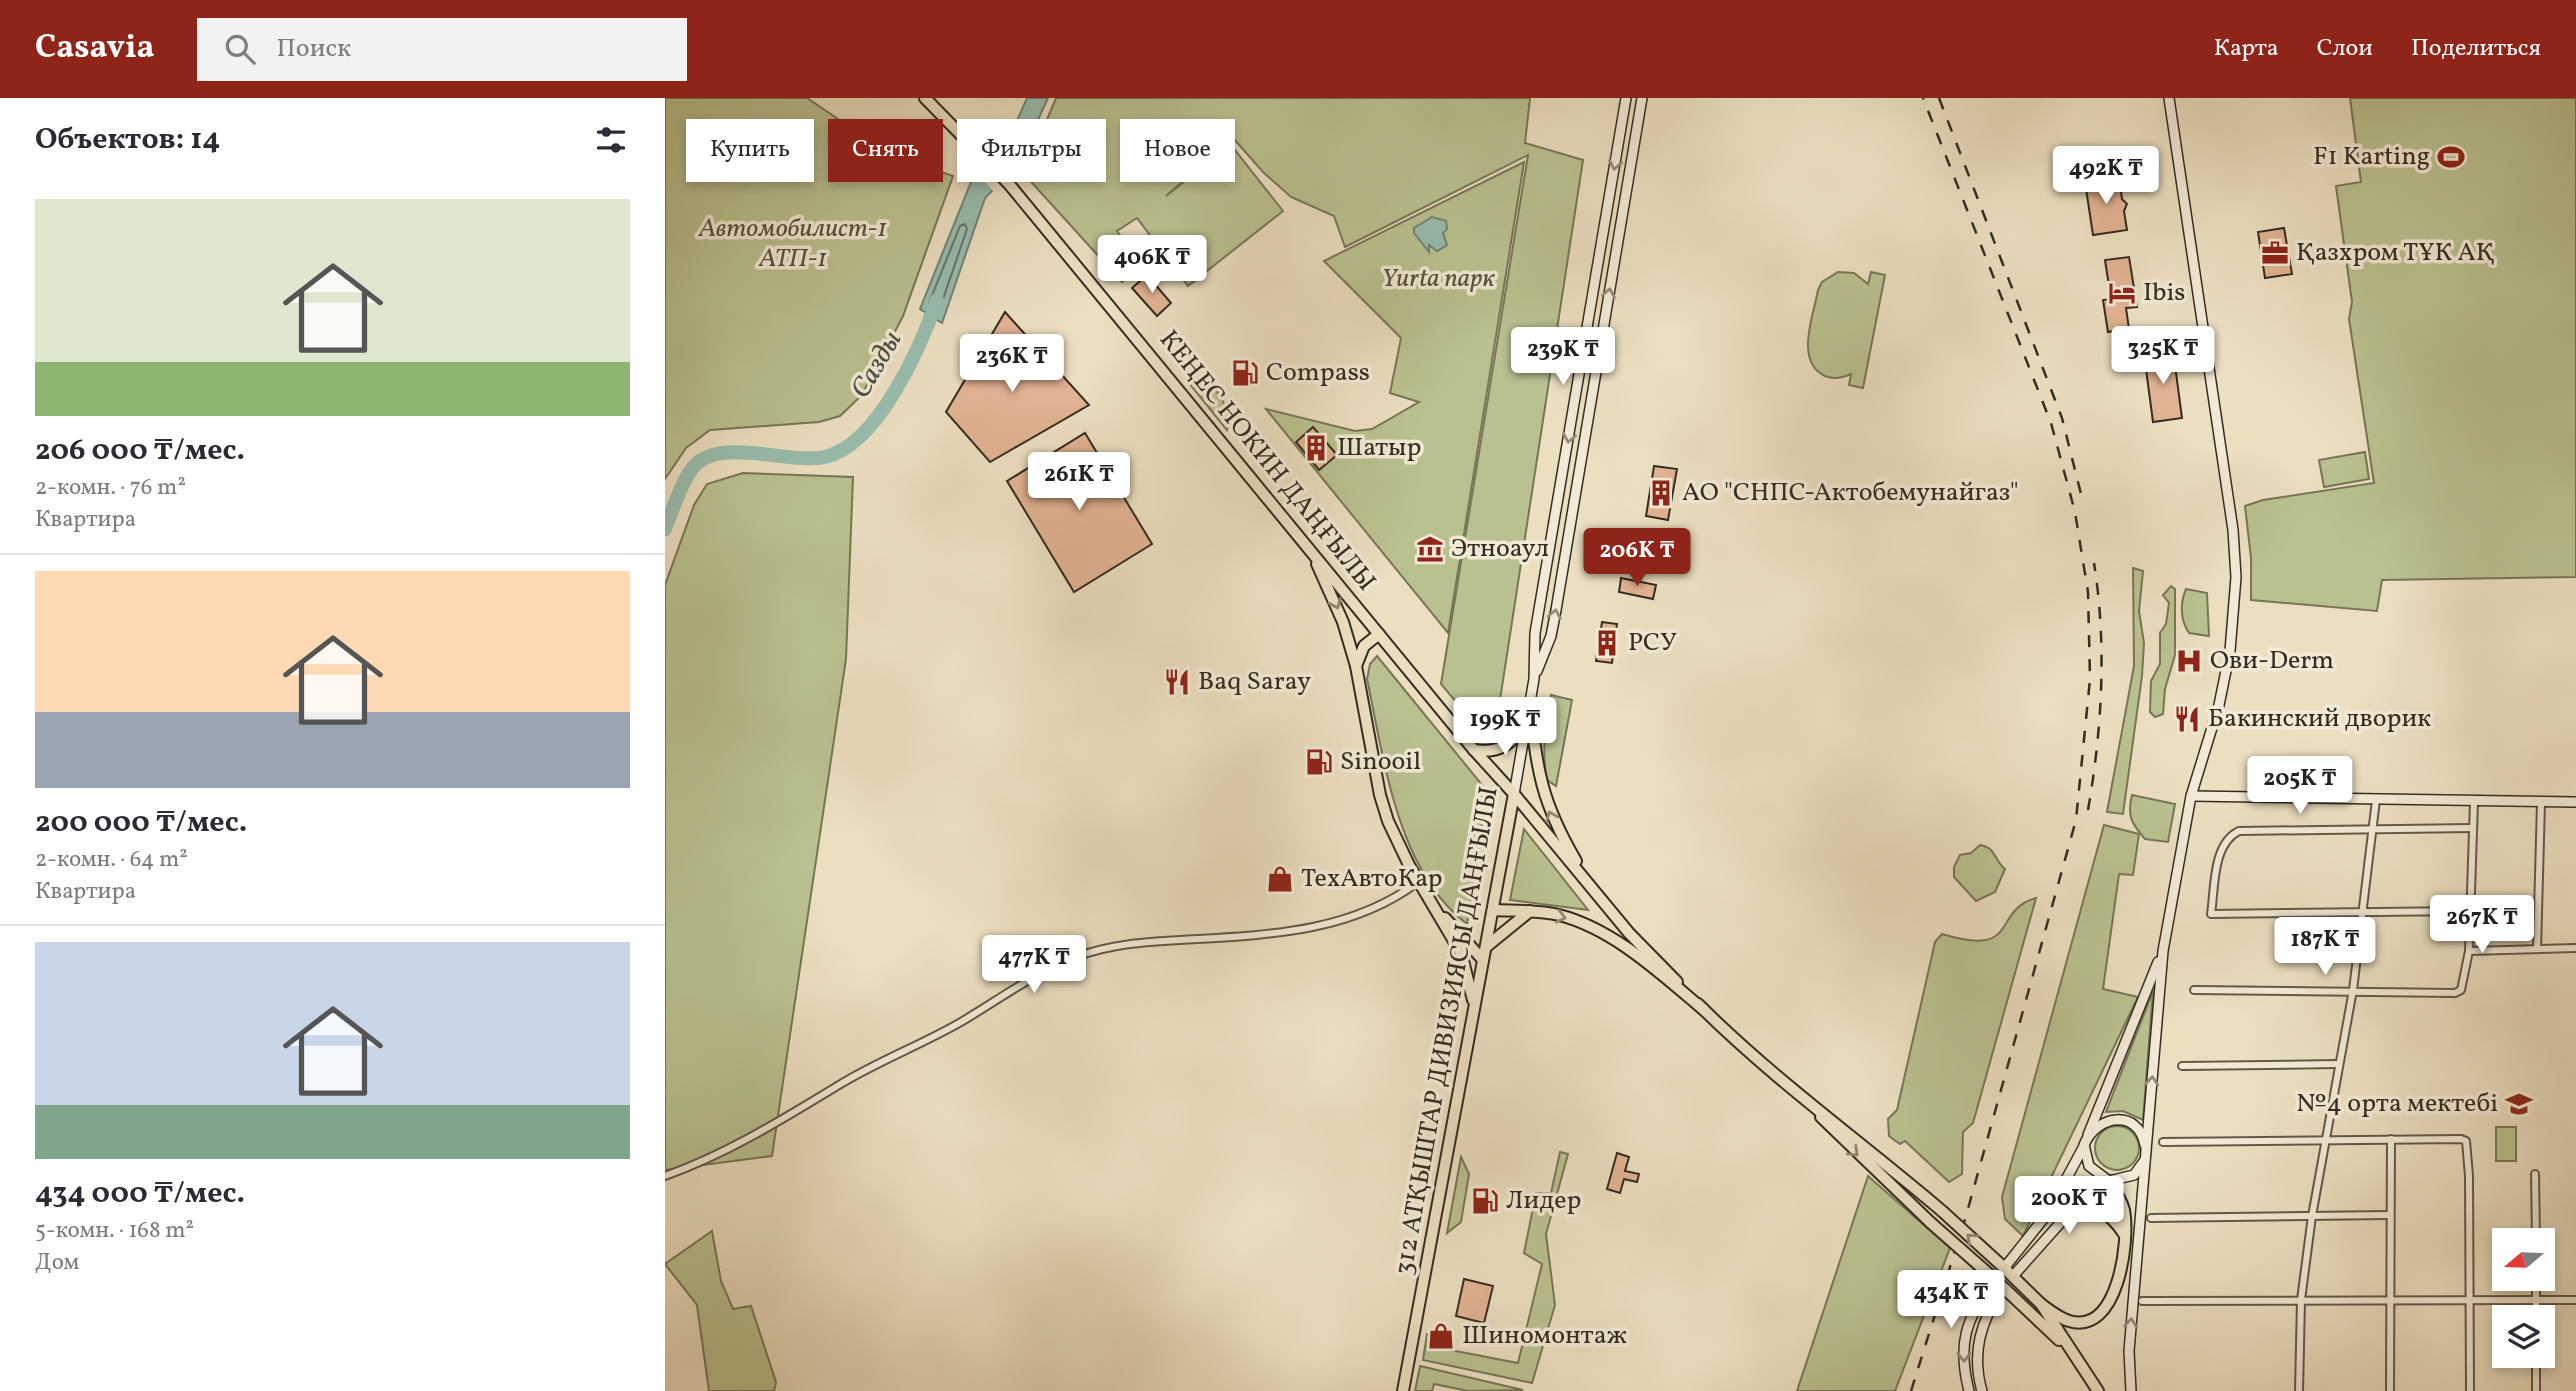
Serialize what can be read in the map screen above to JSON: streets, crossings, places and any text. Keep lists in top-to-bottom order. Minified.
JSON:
{"streets":{"main road":["КЕҢЕС НОКИН ДАҢҒЫЛЫ","312 АТҚЫШТАР ДИВИЗИЯСЫ ДАҢҒЫЛЫ"]},"crossings":[["КЕҢЕС НОКИН ДАҢҒЫЛЫ","312 АТҚЫШТАР ДИВИЗИЯСЫ ДАҢҒЫЛЫ"]],"water":["Сазды"],"parks":["Автомобилист-1 АТП-1","Yurta парк"],"places":{"sports":["F1 Karting"],"office":["Қазхром ТҰК АҚ"],"hotel":["Ibis"],"fuel station":["Compass","Sinooil","Лидер"],"building":["Шатыр","АО \"СНПС-Актобемунайгаз\"","РСУ"],"museum":["Этноаул"],"hospital":["Ови-Derm"],"restaurant":["Baq Saray","Бакинский дворик"],"shop":["ТехАвтоКар","Шиномонтаж"],"school or university":["№4 орта мектебі"]},"north":"left","page":{"header":"Casavia","search":"Поиск","nav":["Карта","Слои","Поделиться"],"heading":"Объектов: 14","chip":["Купить","Снять","Фильтры","Новое"],"price":["492K ₸","406K ₸","325K ₸","239K ₸","236K ₸","261K ₸","206K ₸","199K ₸","205K ₸","267K ₸","187K ₸","477K ₸","200K ₸","434K ₸"],"list":[{"name":"206 000 ₸/мес.","note":"2-комн. · 76 m² · Квартира"},{"name":"200 000 ₸/мес.","note":"2-комн. · 64 m² · Квартира"},{"name":"434 000 ₸/мес.","note":"5-комн. · 168 m² · Дом"}]}}
